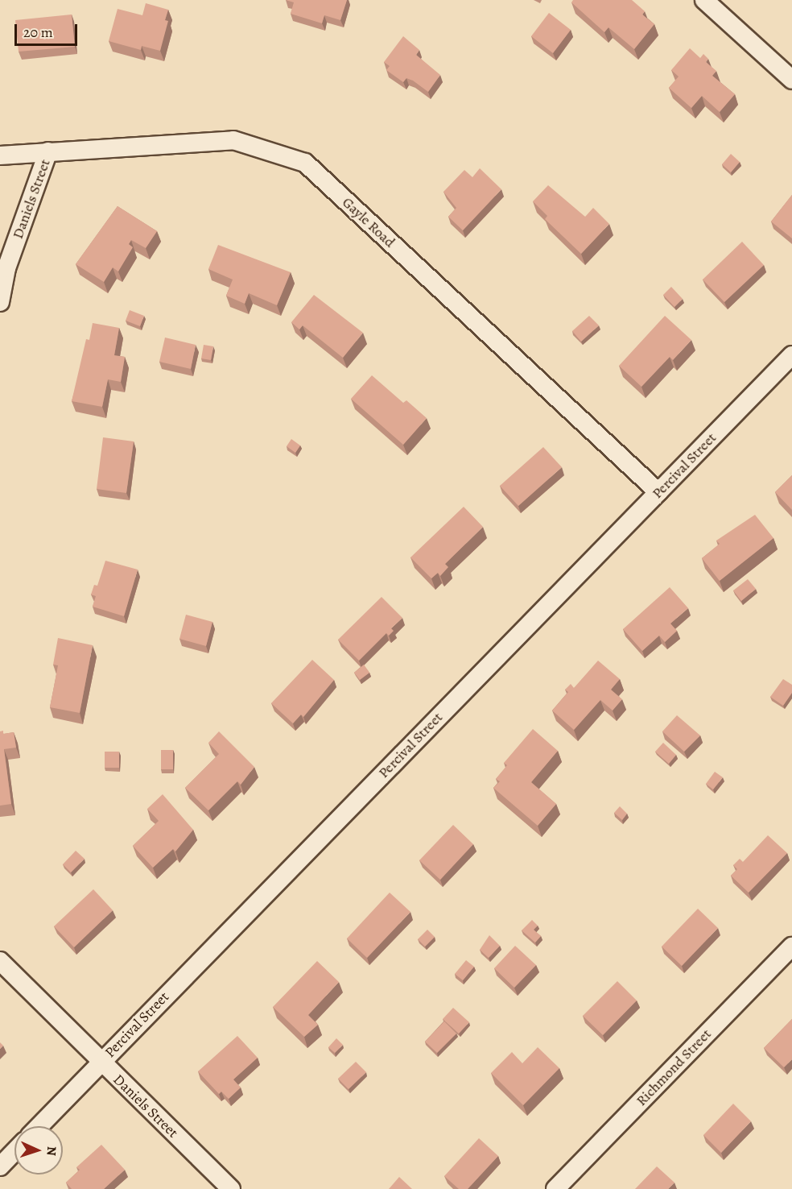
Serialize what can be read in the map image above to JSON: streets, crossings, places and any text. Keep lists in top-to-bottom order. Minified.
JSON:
{"streets":{"street":["Daniels Street","Gayle Road","Percival Street","Richmond Street"]},"crossings":[["Daniels Street","Gayle Road"],["Daniels Street","Percival Street"],["Gayle Road","Percival Street"]],"scale_bar":"20 m","north":"right"}
